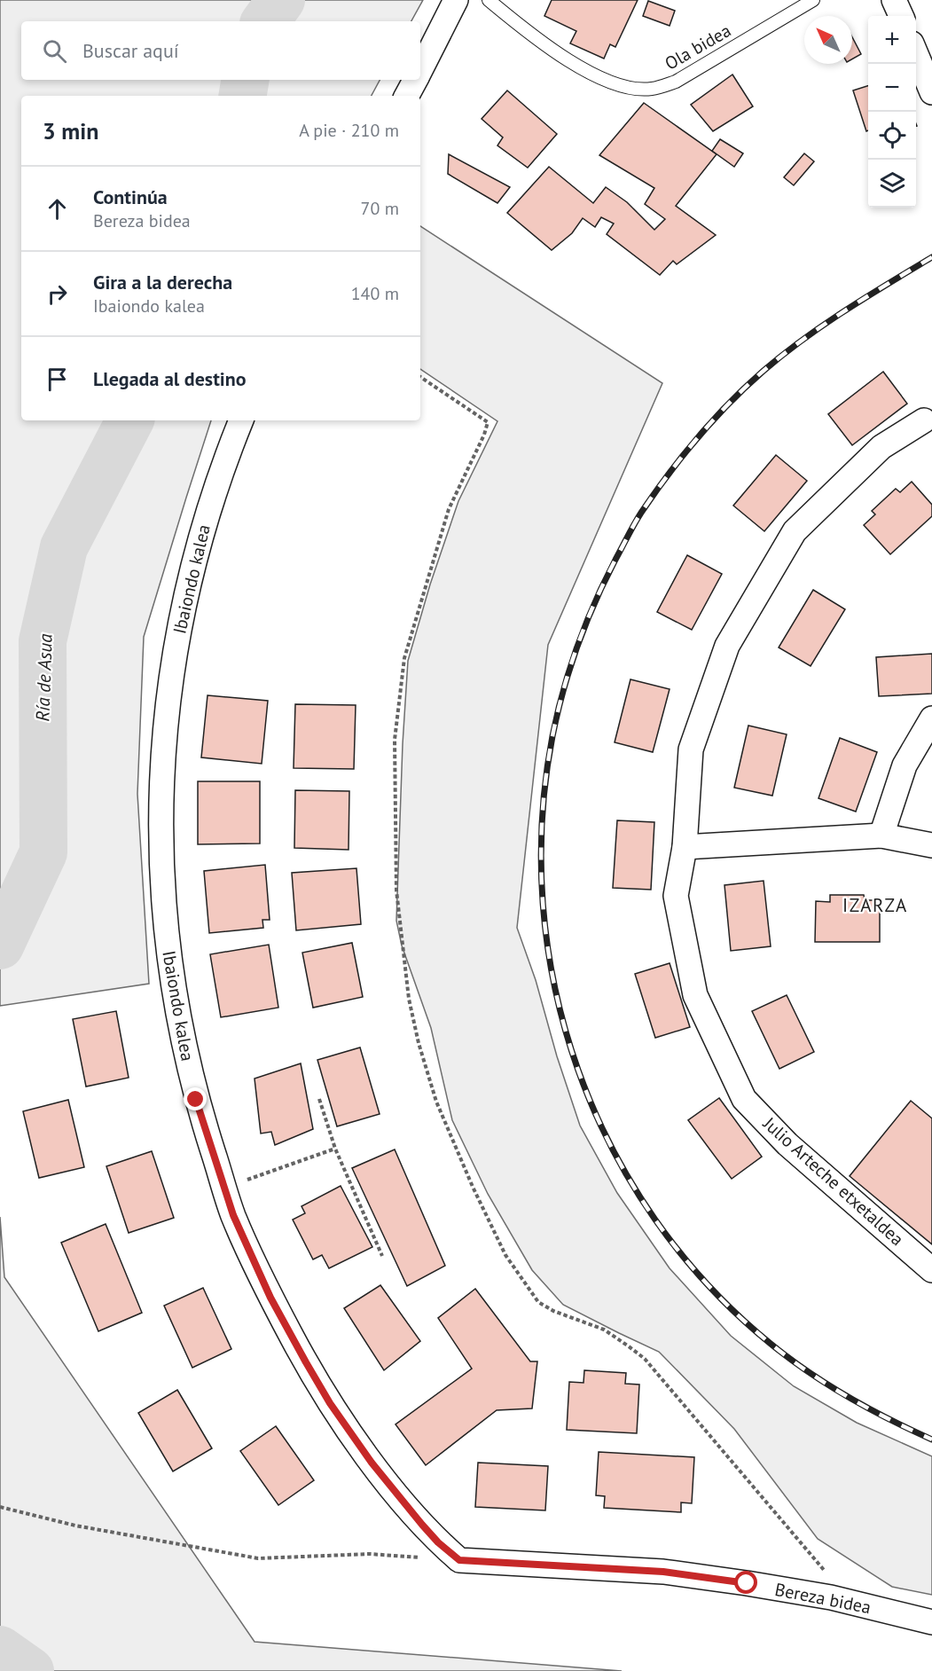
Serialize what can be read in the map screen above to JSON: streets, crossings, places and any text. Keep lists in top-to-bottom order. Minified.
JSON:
{"streets":{"street":["Ibaiondo kalea","Julio Arteche etxetaldea","Bereza bidea"],"lane":["Ola bidea"]},"crossings":[["Ibaiondo kalea","Bereza bidea"]],"districts":["IZARZA"],"water":["Ría de Asua"],"north":"top left","page":{"map_buttons":["+","−"],"search":"Buscar aquí","heading":["3 min","A pie · 210 m"],"list":[["Continúa","Bereza bidea","70 m"],["Gira a la derecha","Ibaiondo kalea","140 m"],"Llegada al destino"]}}
